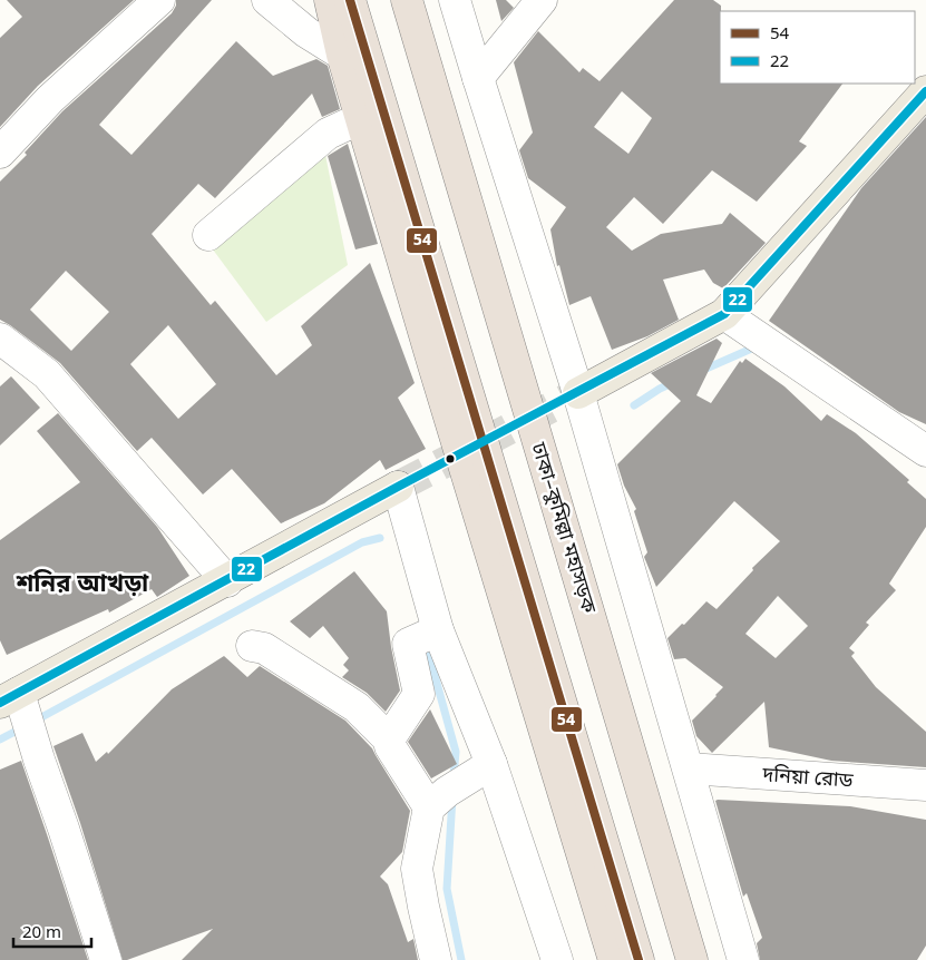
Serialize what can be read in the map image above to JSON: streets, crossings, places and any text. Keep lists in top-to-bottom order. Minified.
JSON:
{"streets":{"highway":["ঢাকা–কুমিল্লা মহাসড়ক"],"street":["দনিয়া রোড"]},"districts":["শনির আখড়া"],"lines":["transit line 54","transit line 22"],"legend":["54","22"],"scale_bar":"20 m"}
